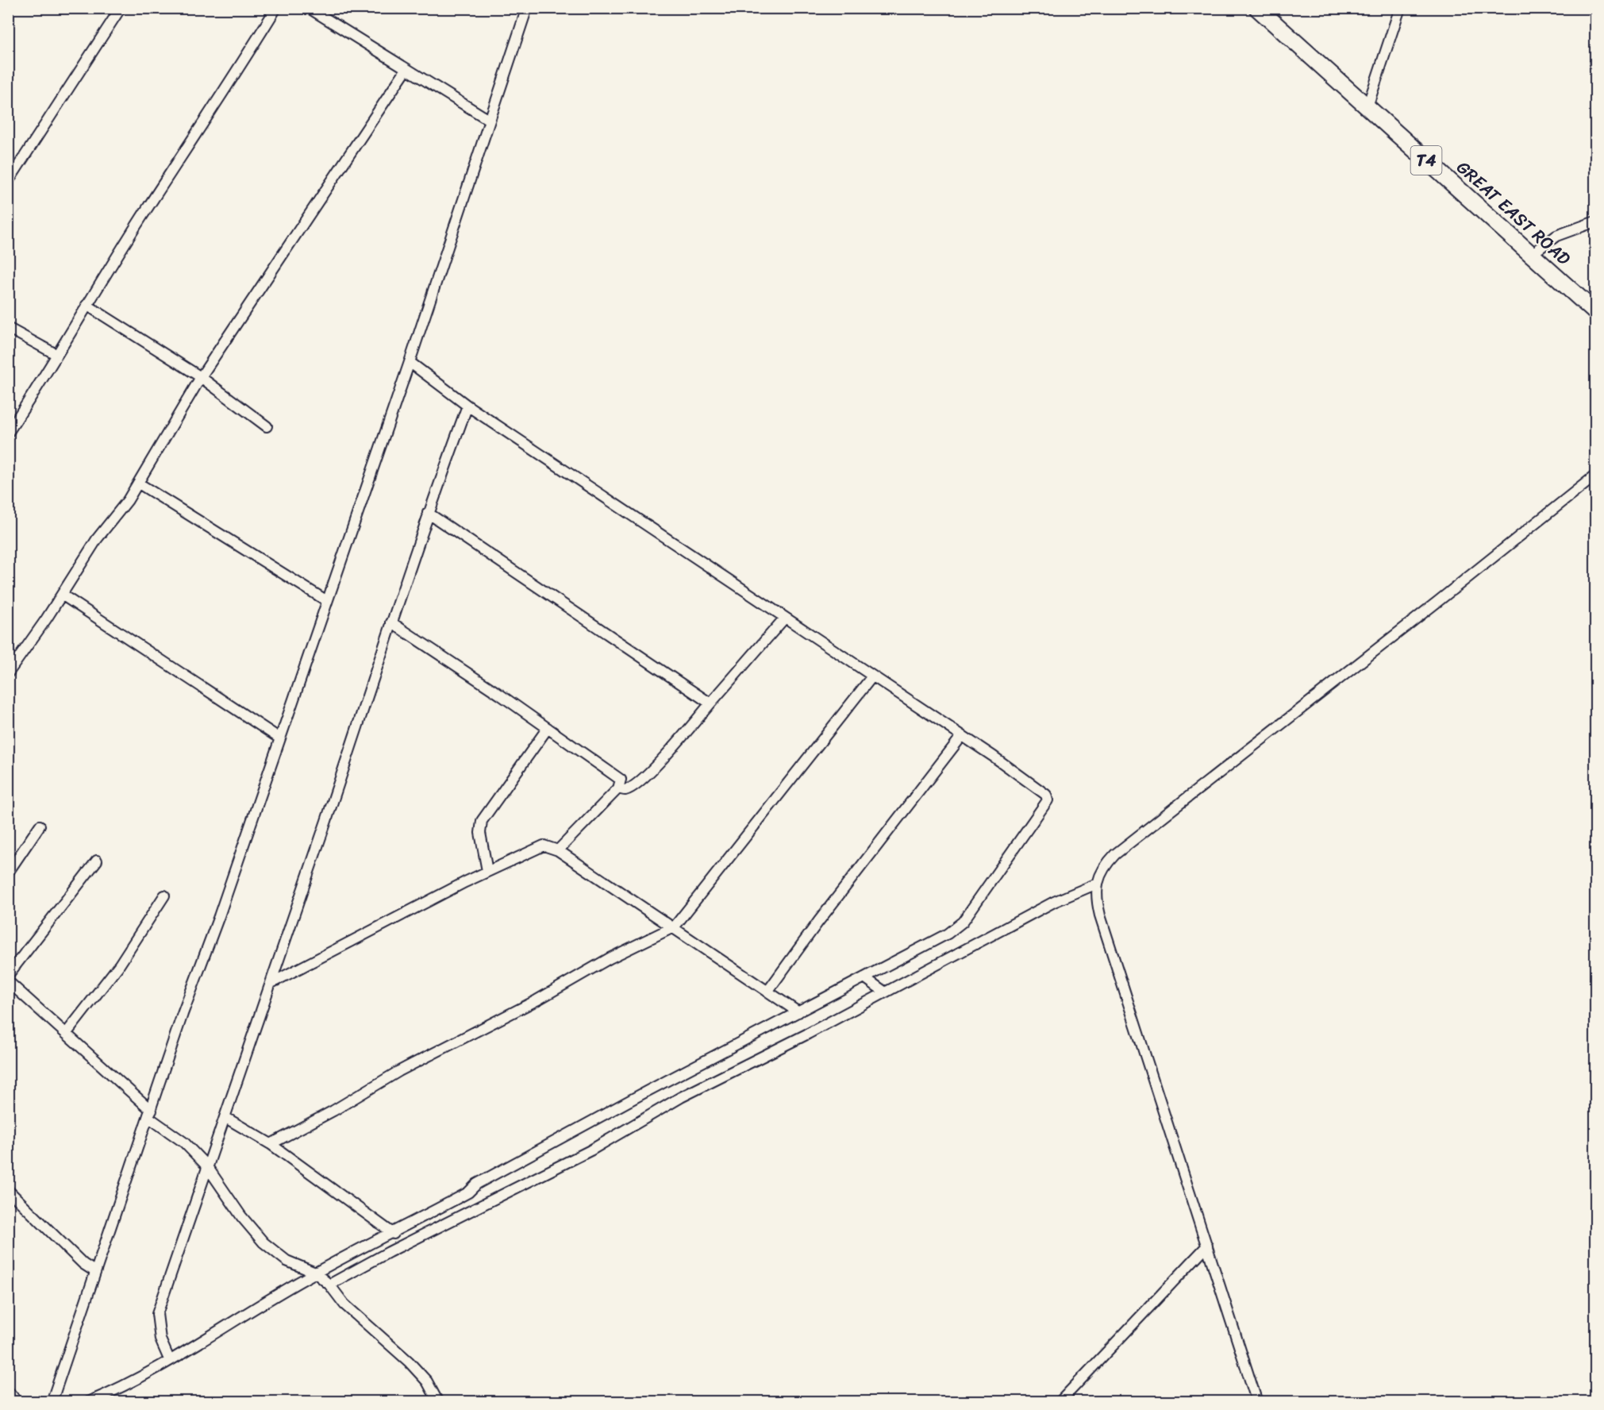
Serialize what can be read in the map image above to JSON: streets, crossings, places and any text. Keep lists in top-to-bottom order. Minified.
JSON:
{"streets":{"highway":["T4","GREAT EAST ROAD"]}}
